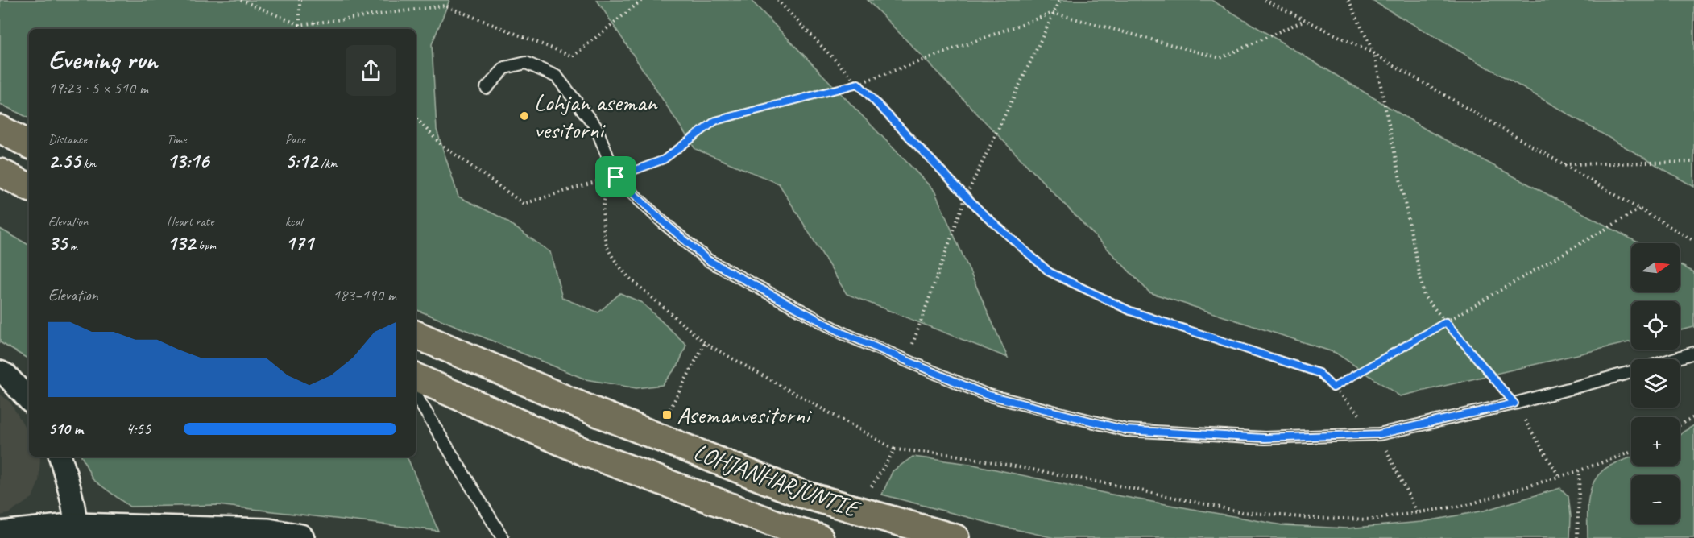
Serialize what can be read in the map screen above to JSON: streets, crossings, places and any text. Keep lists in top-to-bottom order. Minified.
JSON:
{"streets":{"highway":["LOHJANHARJUNTIE"]},"places":{"other":["Lohjan aseman vesitorni"],"transit":["Asemanvesitorni"]},"north":"right","page":{"heading":["Evening run","19:23 · 5 × 510 m"],"stats":[["Distance","2.55 km"],["Time","13:16"],["Pace","5:12 /km"],["Elevation","35 m"],["Heart rate","132 bpm"],["kcal","171"]],"map_buttons":["+","−"],"chart":["Elevation","183–190 m"],"list":[{"name":"510 m","note":"4:55"}]}}
